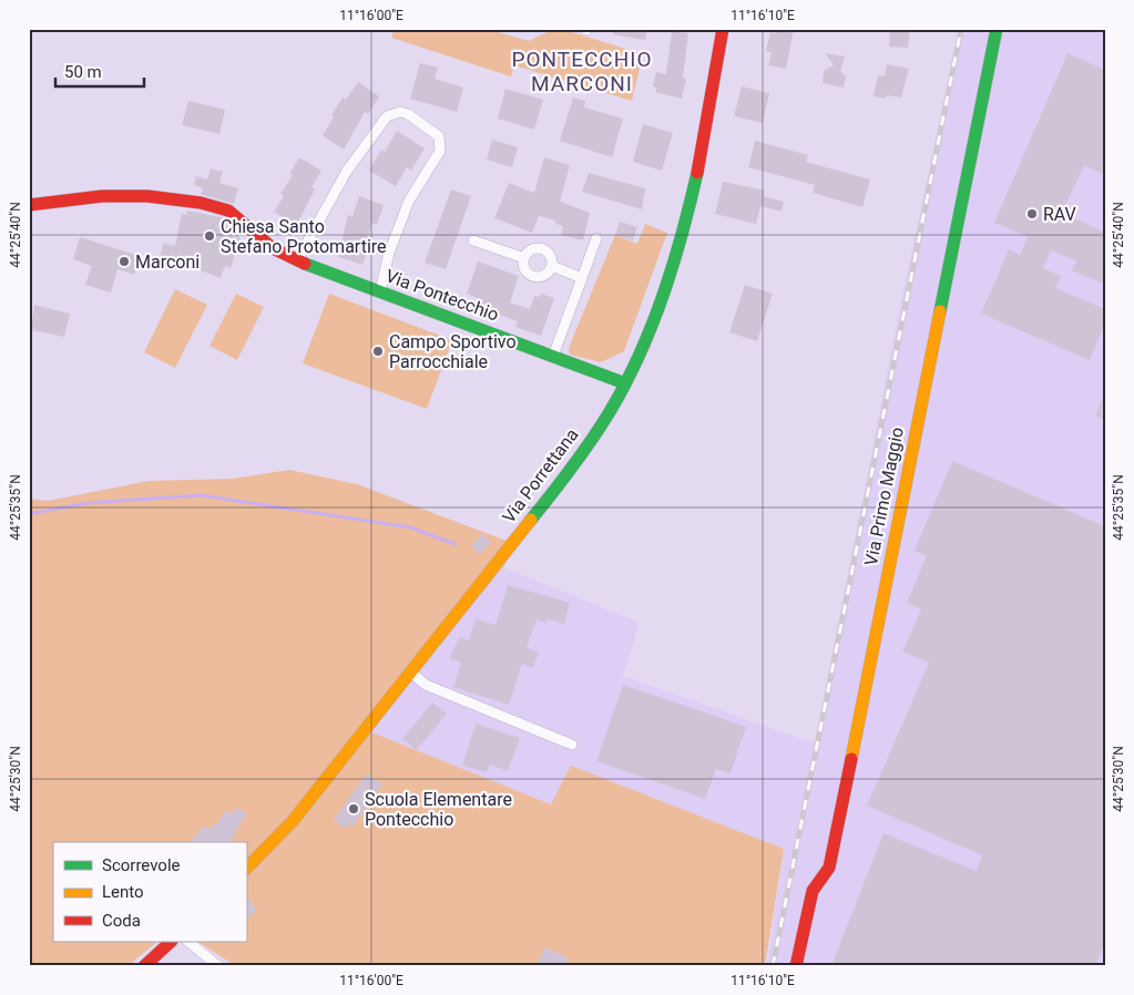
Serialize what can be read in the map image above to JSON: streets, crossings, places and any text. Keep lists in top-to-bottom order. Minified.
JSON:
{"streets":{"street":["Via Pontecchio","Via Porrettana","Via Primo Maggio"]},"crossings":[["Via Pontecchio","Via Porrettana"]],"districts":["PONTECCHIO MARCONI"],"places":["RAV","Chiesa Santo Stefano Protomartire","Marconi","Campo Sportivo Parrocchiale","Scuola Elementare Pontecchio"],"legend":["Scorrevole","Lento","Coda"],"scale_bar":"50 m","coordinates":["11°16'00\"E","11°16'10\"E","44°25'40\"N","44°25'35\"N","44°25'30\"N"]}
